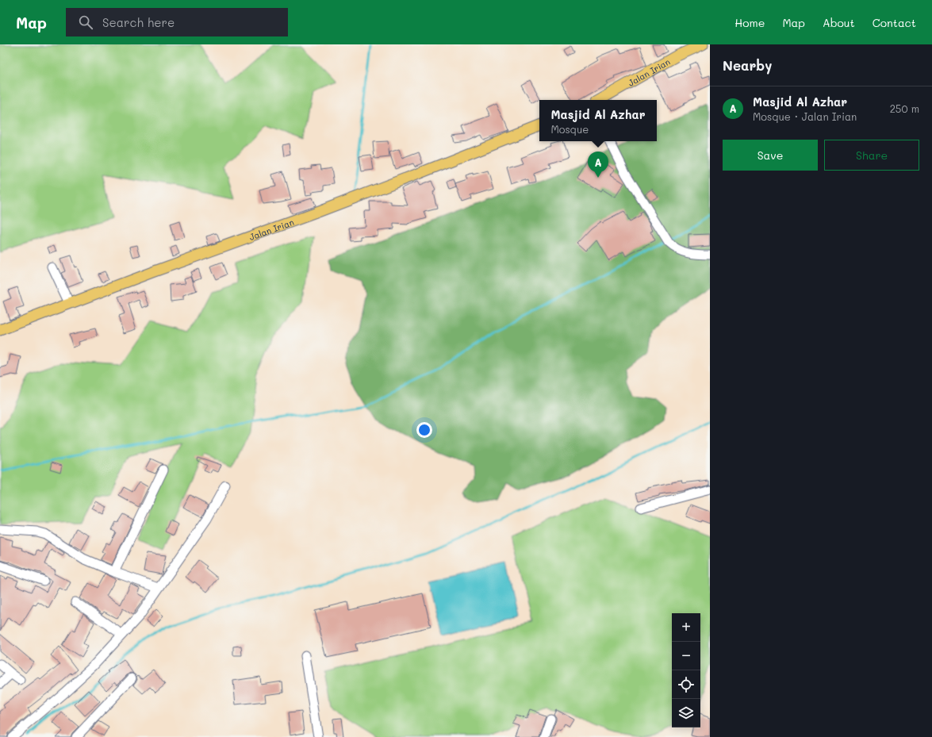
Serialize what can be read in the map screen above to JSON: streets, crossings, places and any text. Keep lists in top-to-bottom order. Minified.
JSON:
{"streets":{"main road":["Jalan Irian"]},"page":{"header":"Map","search":"Search here","nav":["Home","Map","About","Contact"],"heading":"Nearby","list":[{"mark":"A","name":"Masjid Al Azhar","note":"Mosque · Jalan Irian","value":"250 m"}],"popup":["Masjid Al Azhar","Mosque"],"buttons":["Save","Share"],"pins":"A","map_buttons":["+","−"]}}
